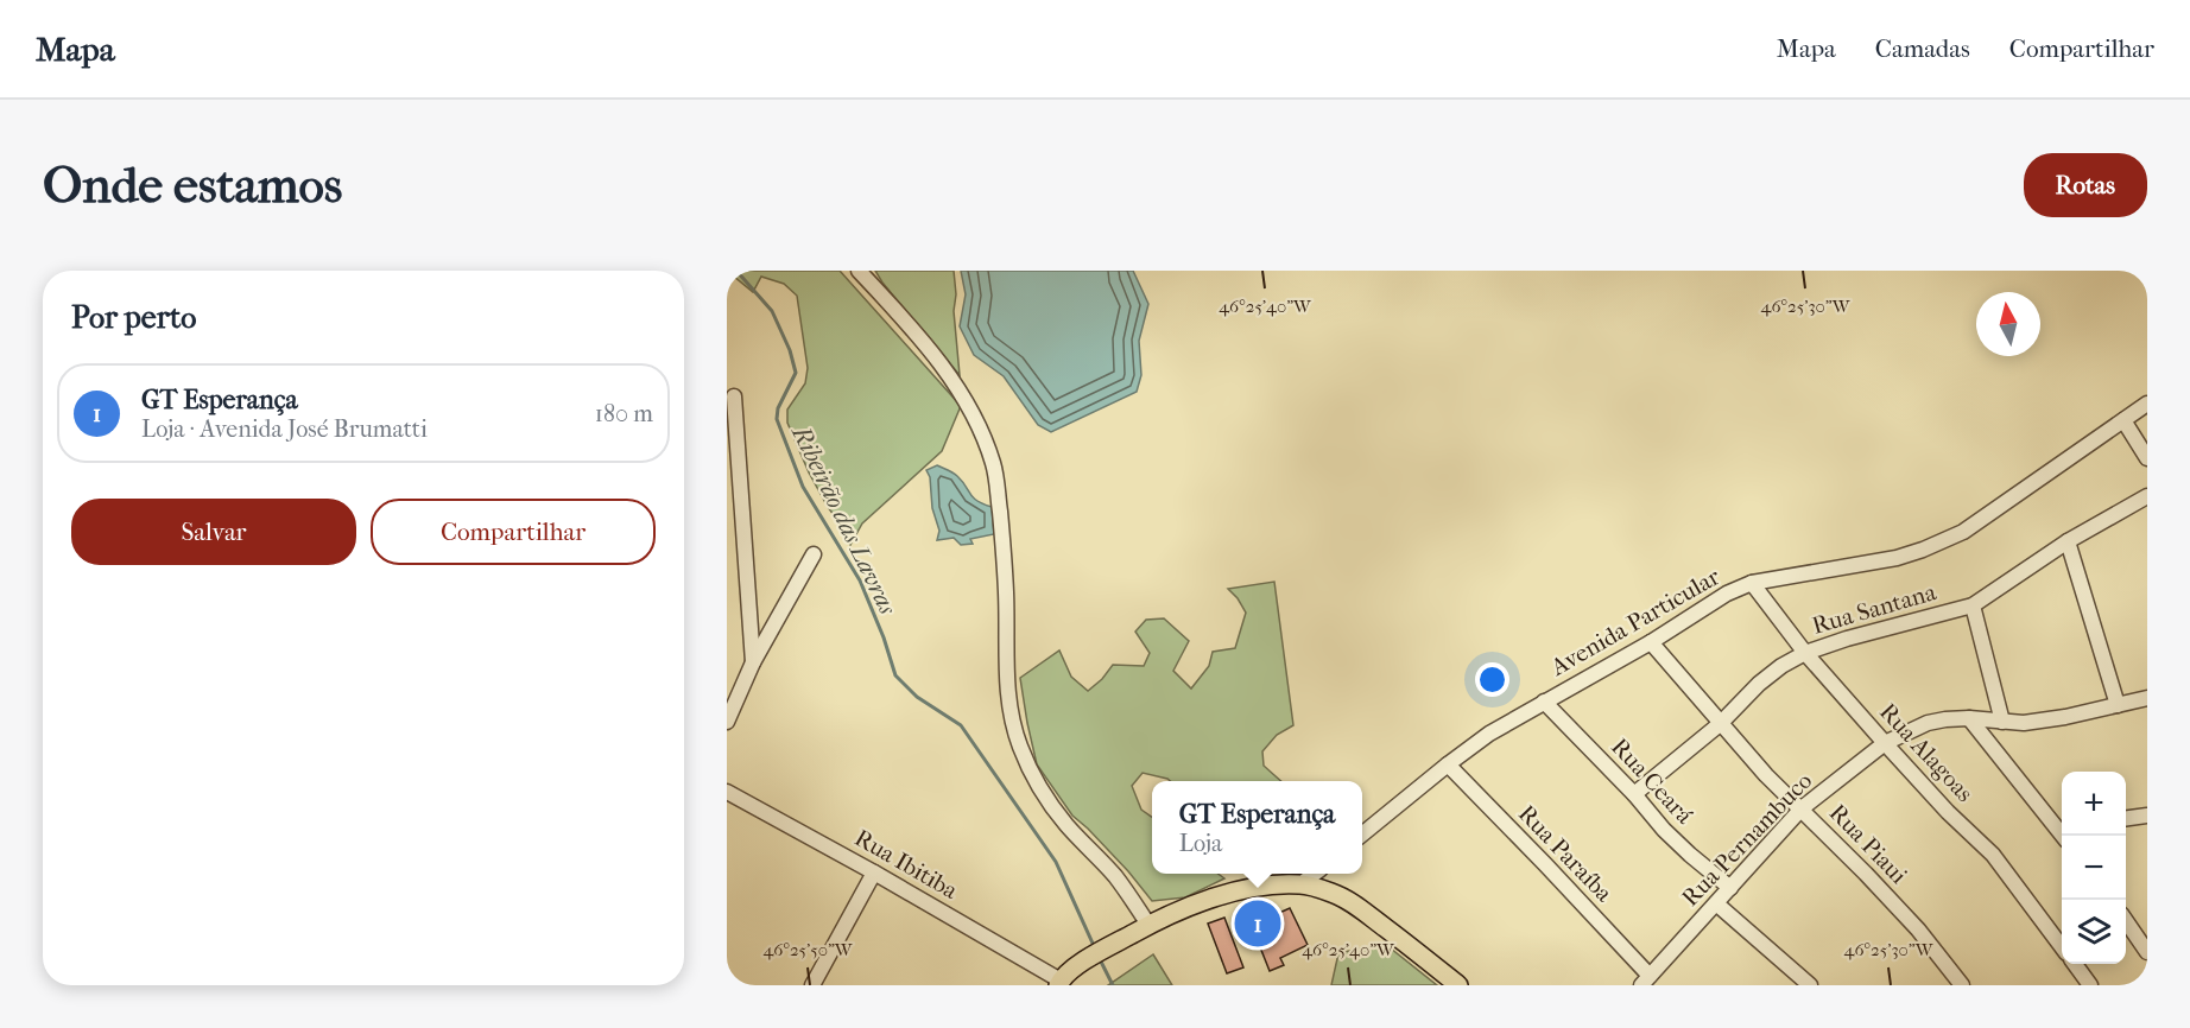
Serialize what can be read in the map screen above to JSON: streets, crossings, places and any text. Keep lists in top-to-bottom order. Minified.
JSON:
{"streets":{"street":["Rua Santana","Avenida Particular","Rua Alagoas","Rua Ceará","Rua Pernambuco","Rua Piaui","Rua Paraíba","Rua Ibitiba"]},"crossings":[["Rua Santana","Rua Alagoas"],["Rua Santana","Rua Ceará"],["Rua Santana","Rua Piaui"],["Avenida Particular","Rua Alagoas"],["Avenida Particular","Rua Ceará"],["Avenida Particular","Rua Piaui"],["Avenida Particular","Rua Paraíba"],["Rua Alagoas","Rua Pernambuco"],["Rua Ceará","Rua Pernambuco"],["Rua Pernambuco","Rua Piaui"],["Rua Pernambuco","Rua Paraíba"]],"water":["Ribeirão das Lavras"],"north":"top","page":{"header":"Mapa","nav":["Mapa","Camadas","Compartilhar"],"buttons":["Rotas",["Salvar","Compartilhar"]],"title":"Onde estamos","heading":"Por perto","list":[{"mark":"1","name":"GT Esperança","note":"Loja · Avenida José Brumatti","value":"180 m"}],"map_buttons":["+","−"],"popup":["GT Esperança","Loja"],"pins":"1"},"coordinates":["46°25'40\"W","46°25'30\"W","46°25'50\"W"]}
